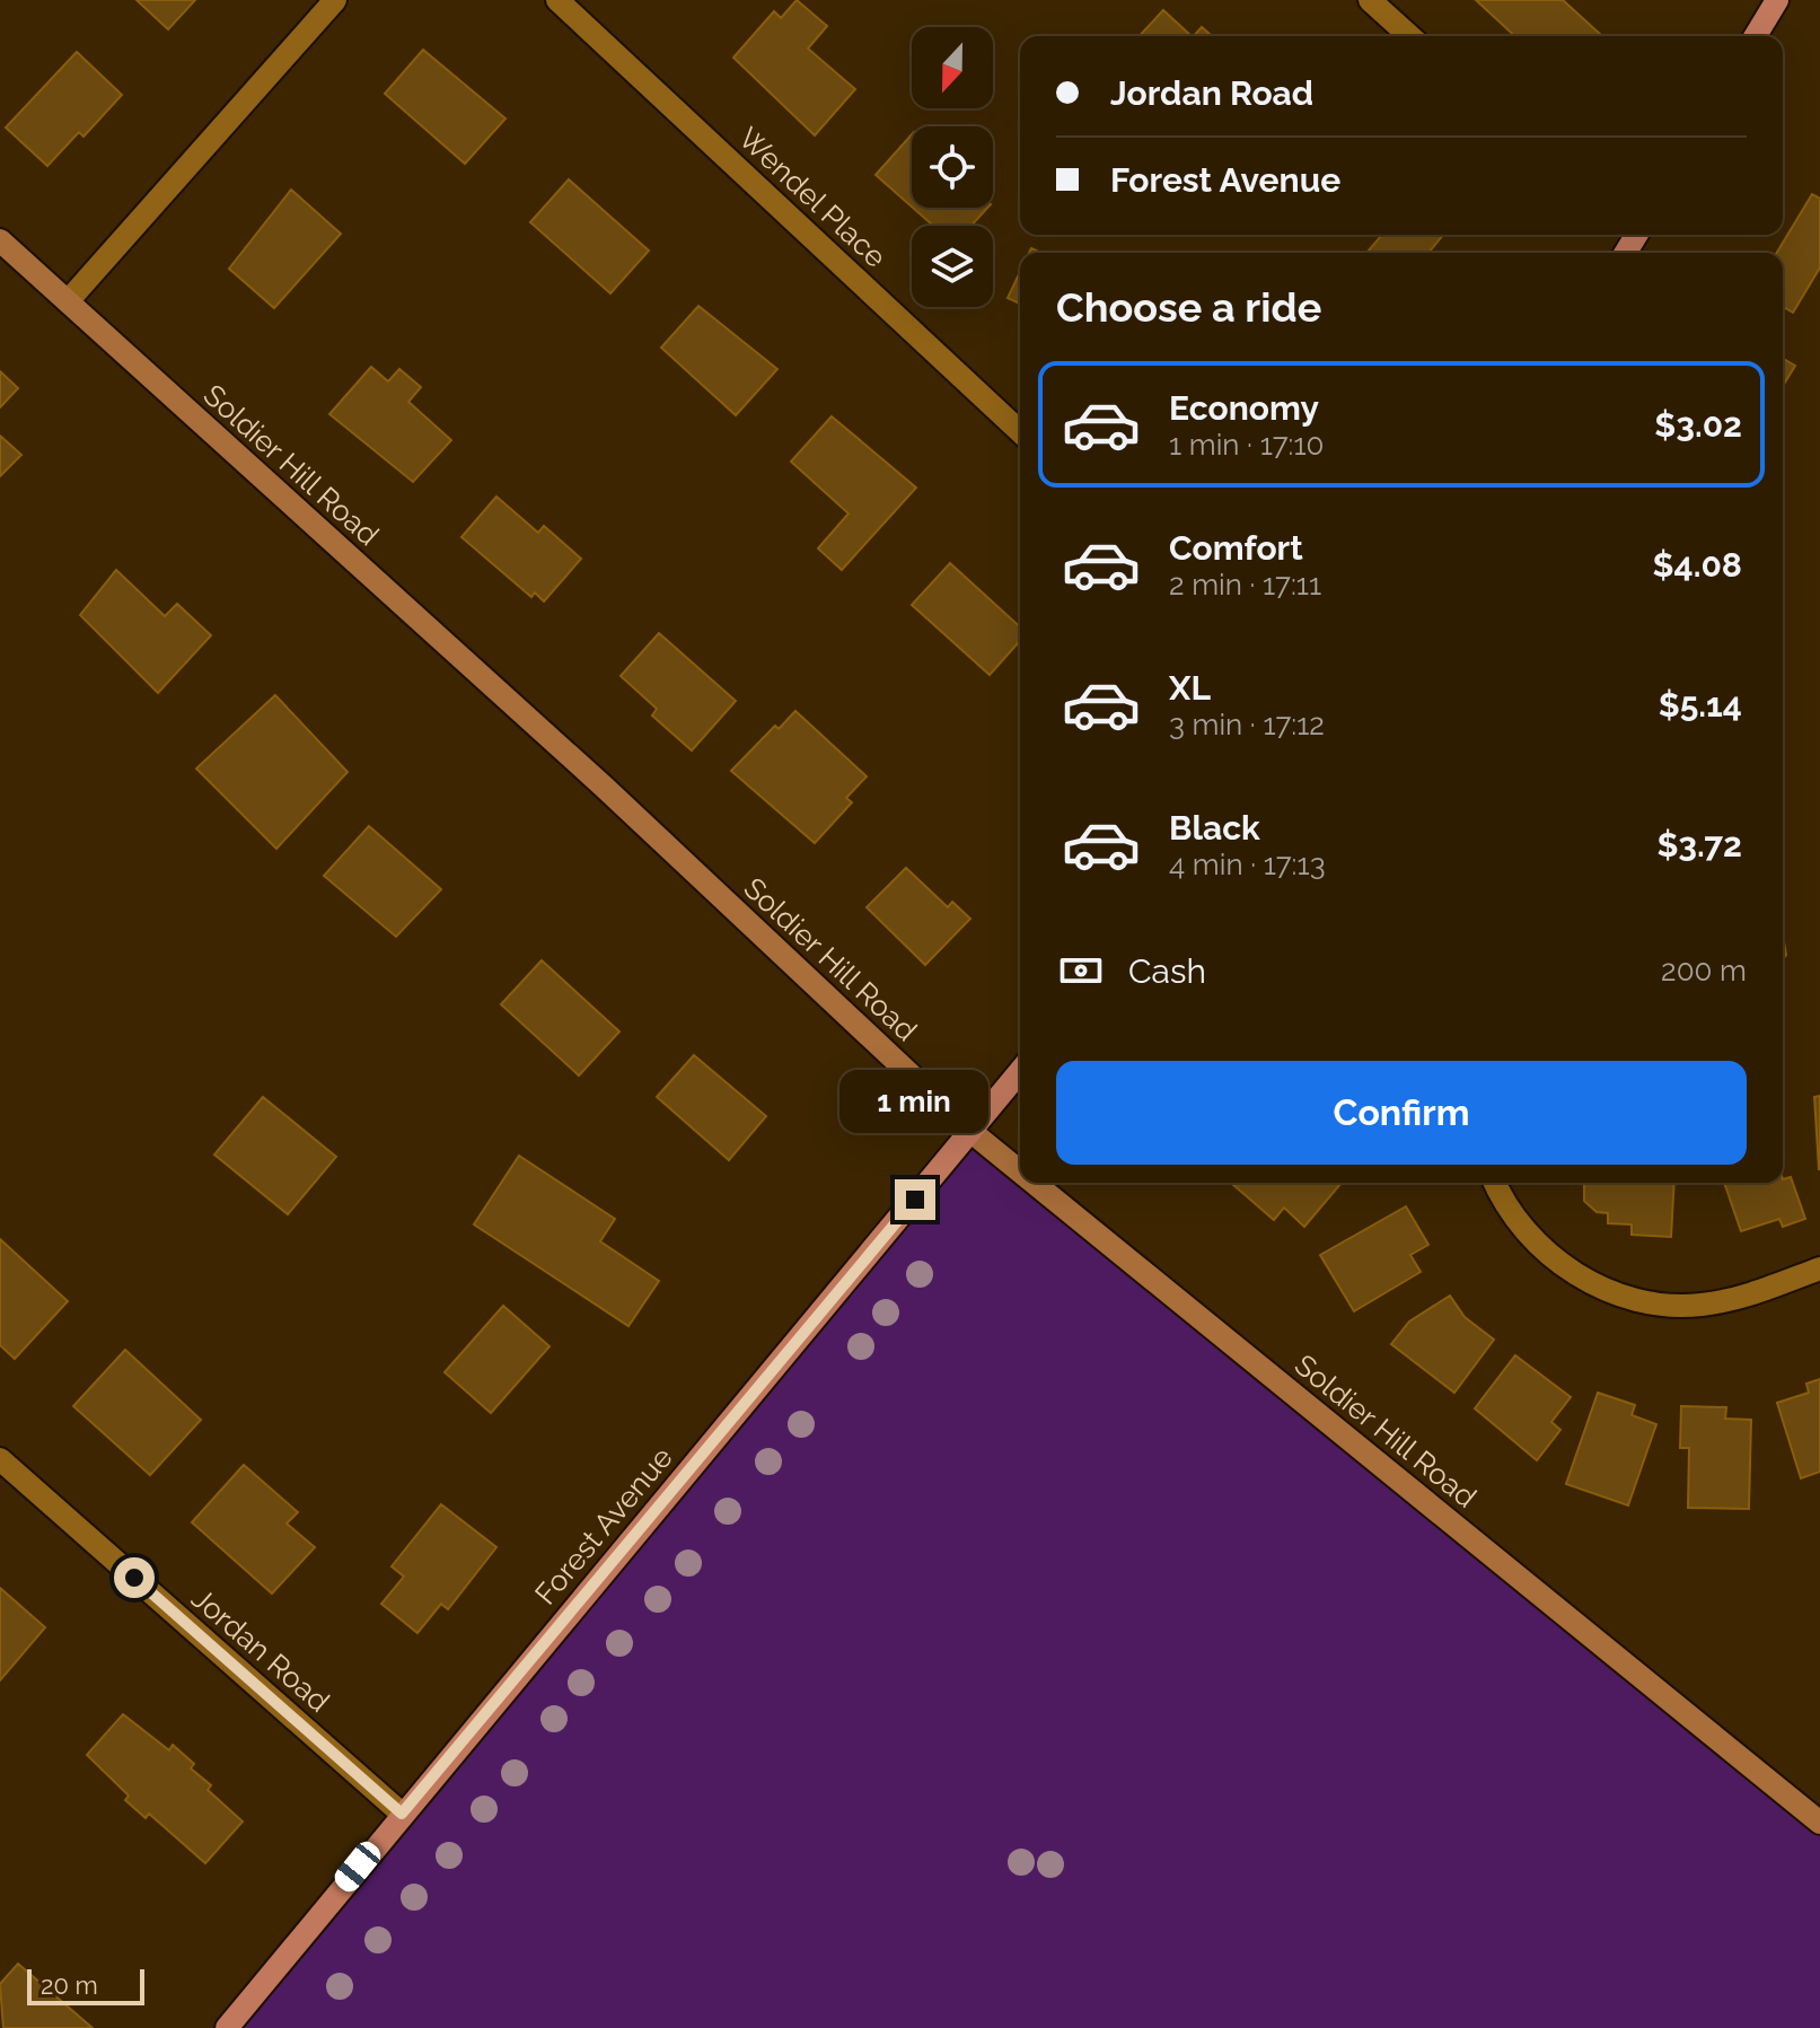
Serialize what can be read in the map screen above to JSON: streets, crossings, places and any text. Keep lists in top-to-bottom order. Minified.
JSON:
{"streets":{"main road":["Forest Avenue"],"street":["Wendel Place","Soldier Hill Road","Jordan Road"]},"crossings":[["Soldier Hill Road","Forest Avenue"],["Forest Avenue","Jordan Road"]],"scale_bar":"20 m","north":"bottom","page":{"banner":["Jordan Road","Forest Avenue"],"heading":"Choose a ride","list":[{"name":"Economy","note":"1 min · 17:10","value":"$3.02"},{"name":"Comfort","note":"2 min · 17:11","value":"$4.08"},{"name":"XL","note":"3 min · 17:12","value":"$5.14"},{"name":"Black","note":"4 min · 17:13","value":"$3.72"}],"pay":["Cash","200 m"],"buttons":"Confirm","bubble":"1 min","scale":"20 m"}}
